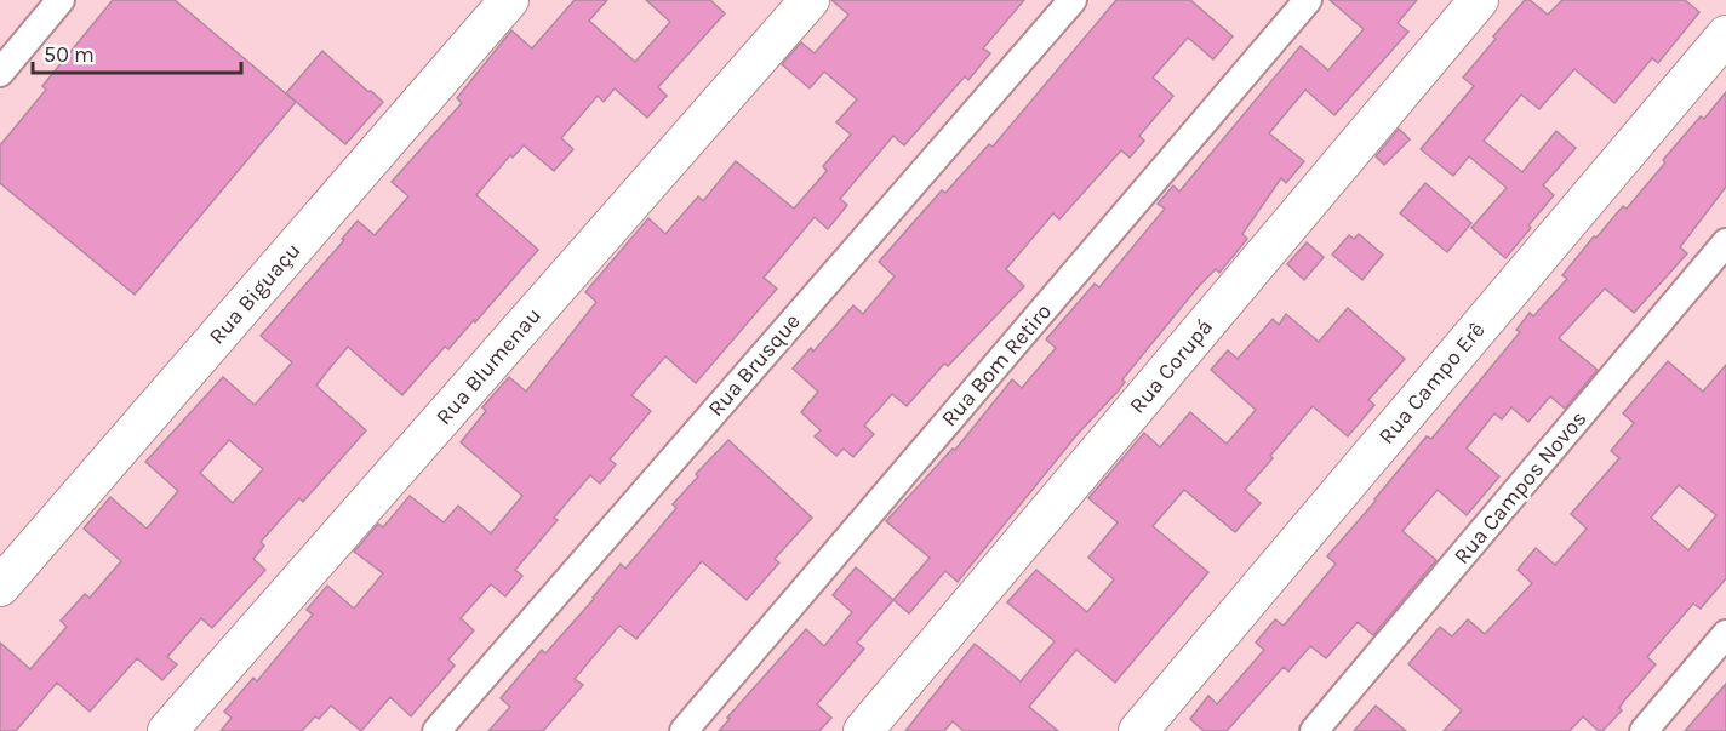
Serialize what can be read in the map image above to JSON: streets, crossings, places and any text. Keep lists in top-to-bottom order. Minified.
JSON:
{"streets":{"street":["Rua Biguaçu","Rua Brusque","Rua Bom Retiro","Rua Blumenau","Rua Corupá","Rua Campo Erê","Rua Campos Novos"]},"scale_bar":"50 m"}
